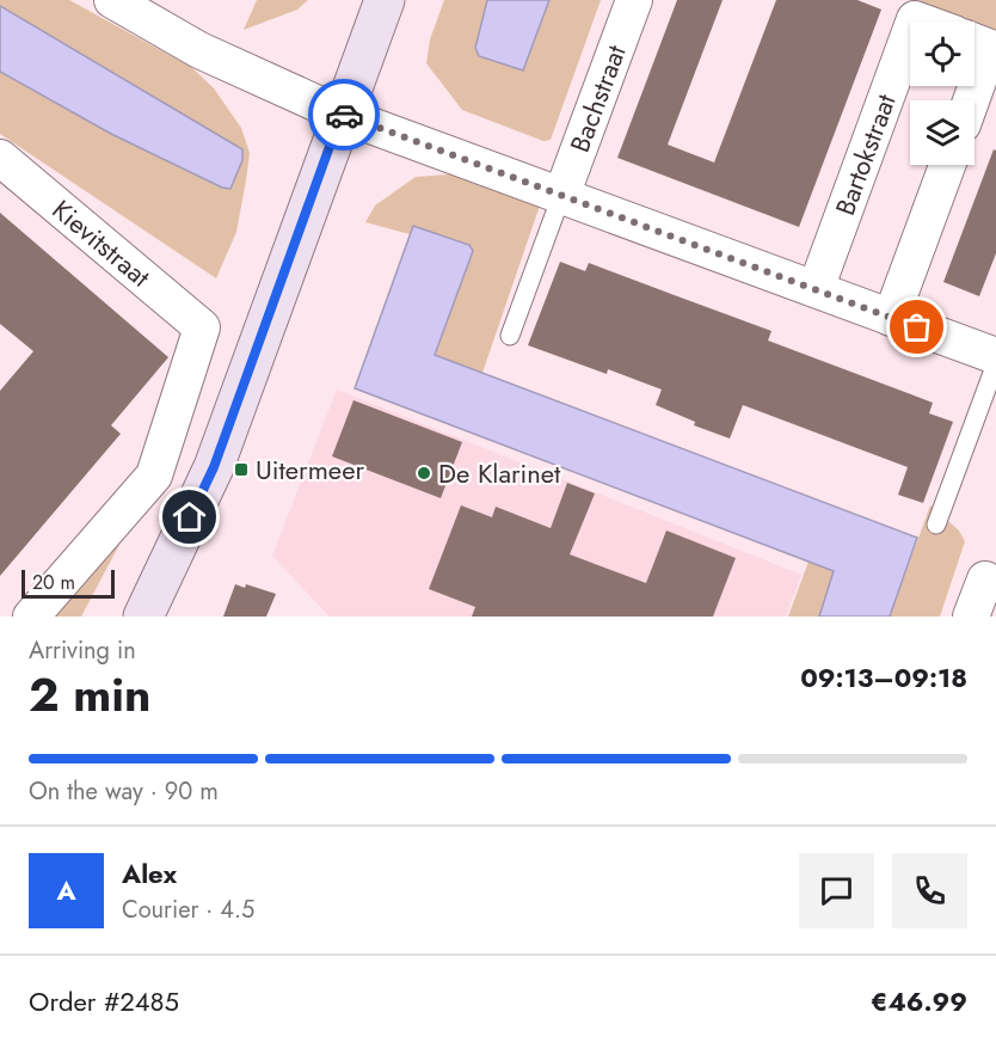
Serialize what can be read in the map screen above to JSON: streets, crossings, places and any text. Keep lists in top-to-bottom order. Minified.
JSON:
{"streets":{"street":["Bachstraat","Bartokstraat","Kievitstraat"]},"places":{"transit":["Uitermeer"],"other":["De Klarinet"]},"scale_bar":"20 m","page":{"scale":"20 m","heading":["2 min","Arriving in","09:13–09:18"],"panel":["Alex","Courier · 4.5","Order #2485","€46.99"],"bar":"On the way · 90 m","round":"A"}}
